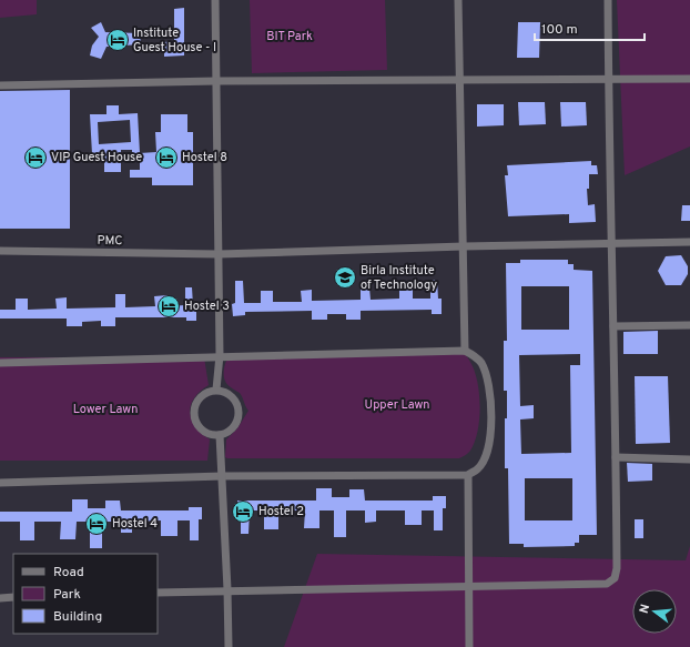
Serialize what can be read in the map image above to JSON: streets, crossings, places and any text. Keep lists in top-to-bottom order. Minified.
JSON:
{"streets":{"street":["PMC"]},"parks":["BIT Park","Upper Lawn","Lower Lawn"],"places":{"hotel":["Institute Guest House - I","VIP Guest House","Hostel 8","Hostel 3","Hostel 2","Hostel 4"],"school or university":["Birla Institute of Technology"]},"legend":["Road","Park","Building"],"scale_bar":"100 m","north":"left"}
